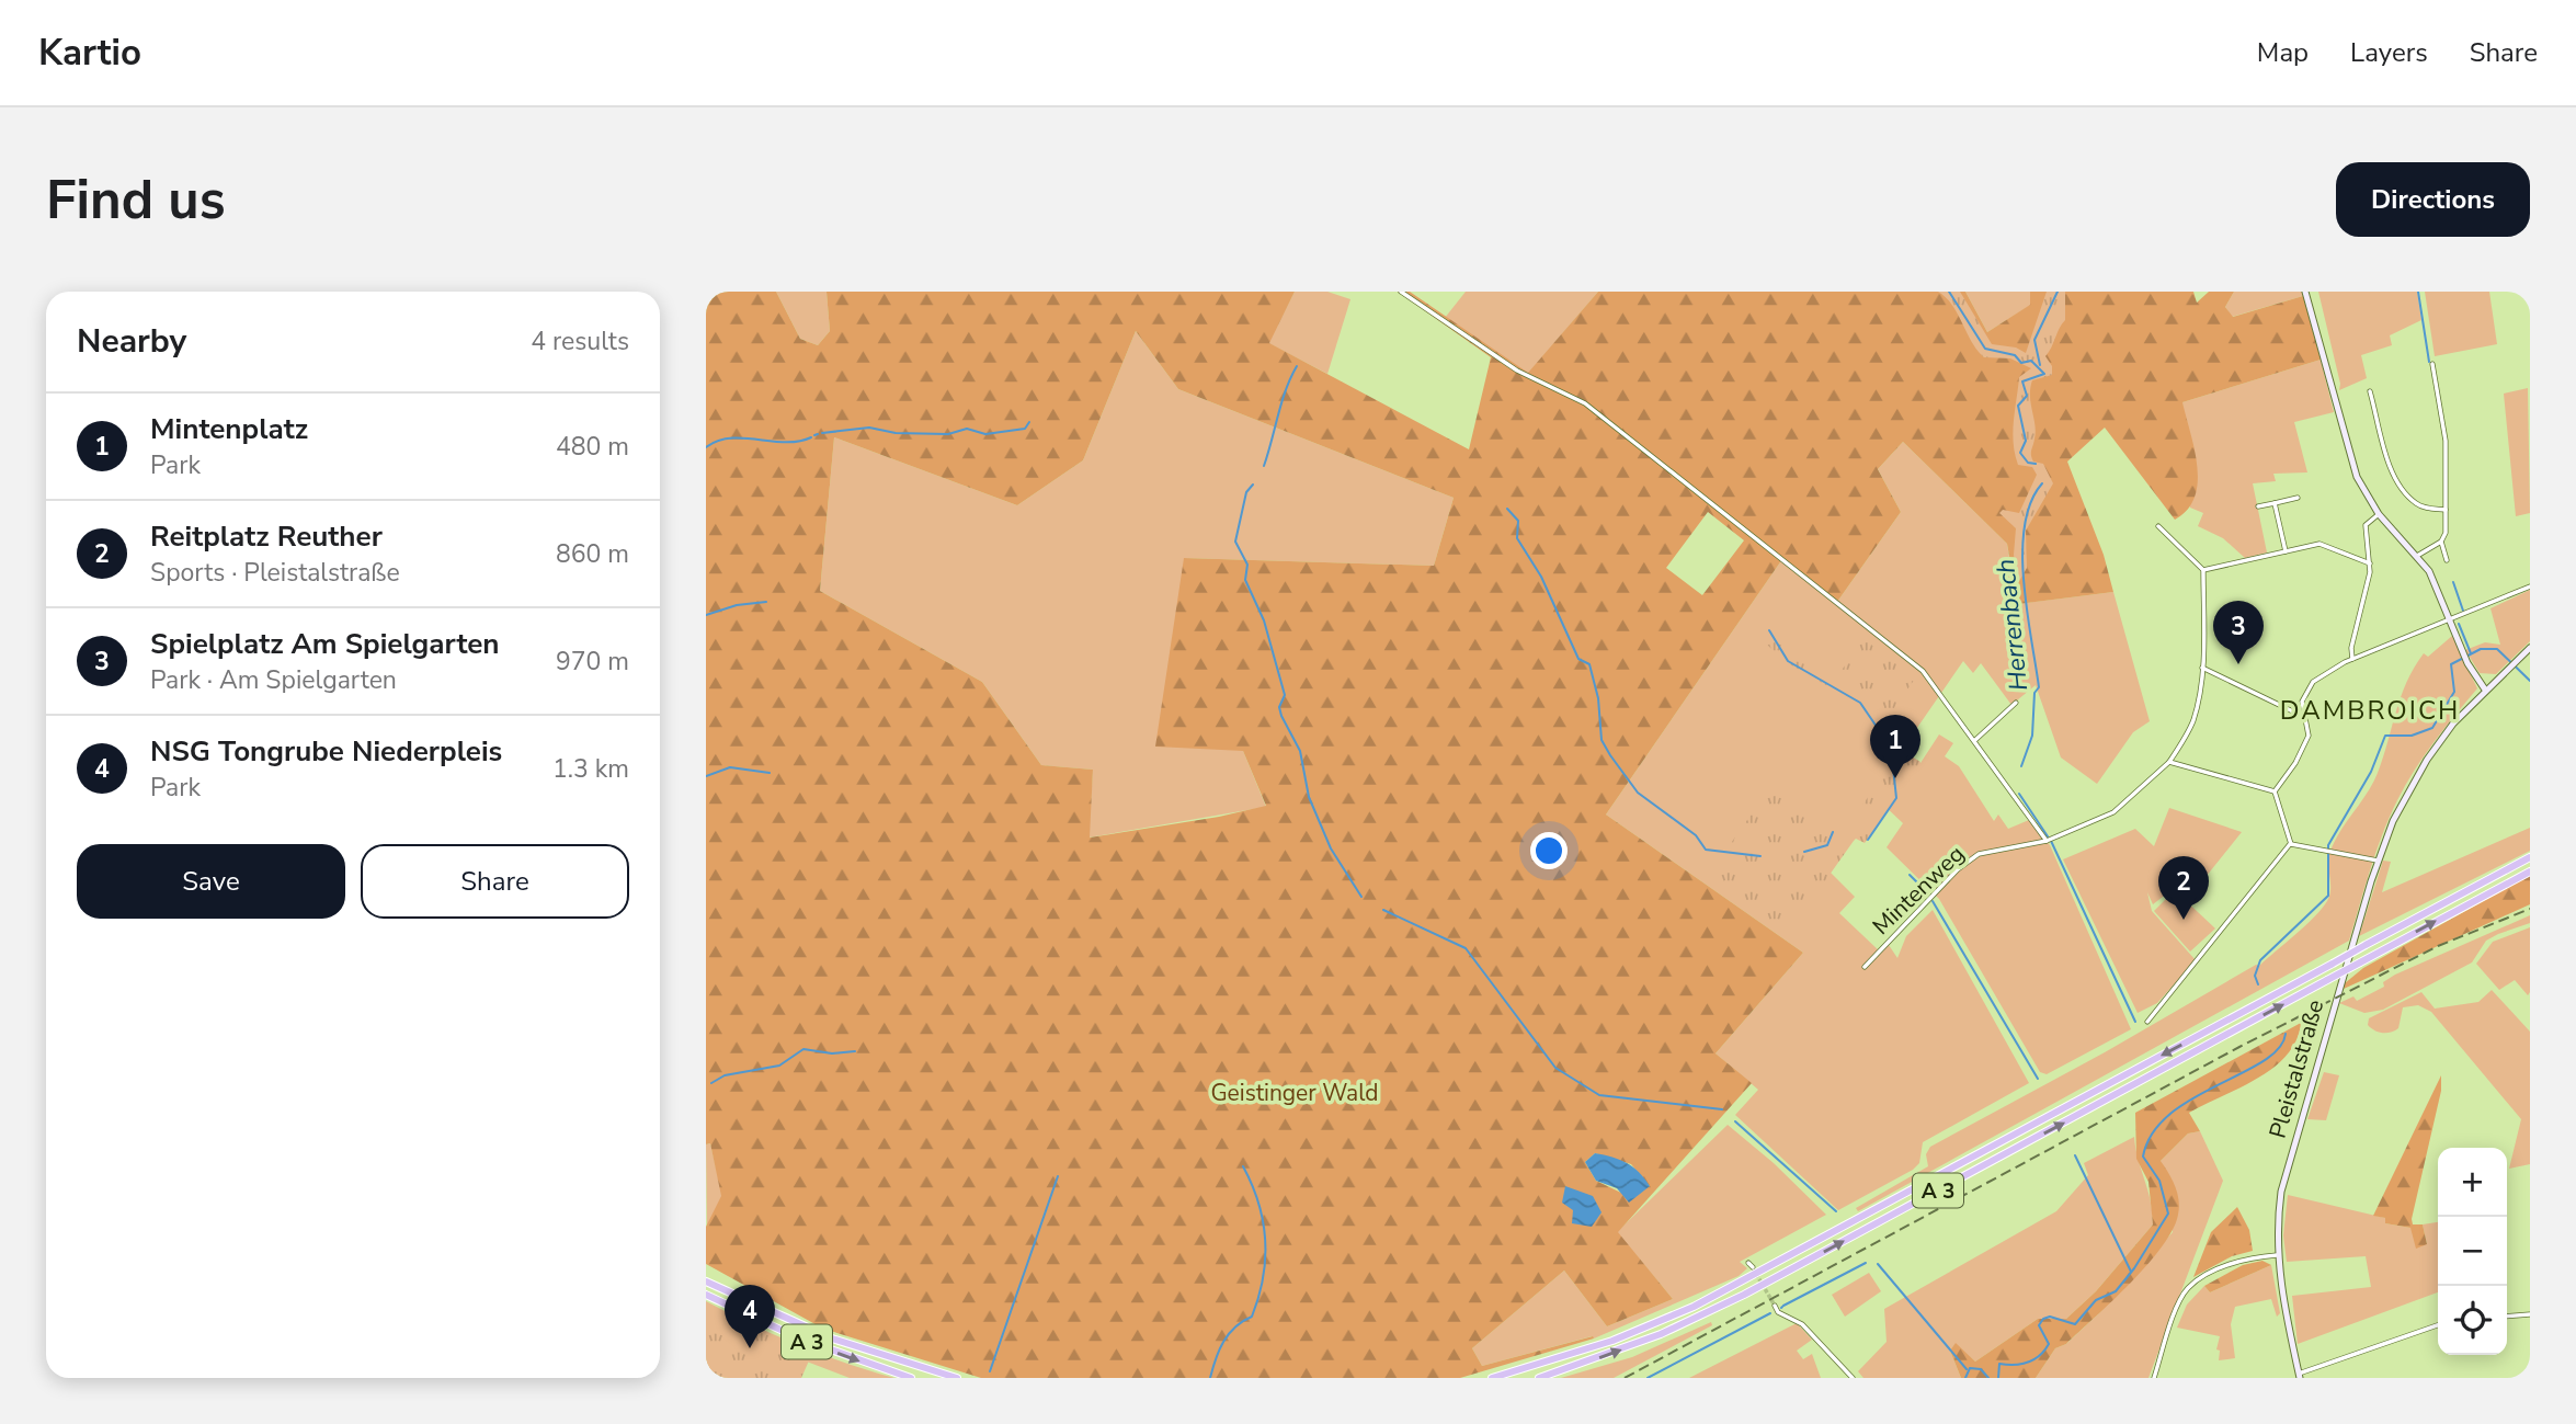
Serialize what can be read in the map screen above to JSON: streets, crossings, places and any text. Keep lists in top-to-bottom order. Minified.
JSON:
{"streets":{"highway":["A 3"],"main road":["Pleistalstraße"],"street":["Mintenweg"]},"districts":["DAMBROICH"],"water":["Herrenbach"],"parks":["Geistinger Wald"],"page":{"header":"Kartio","nav":["Map","Layers","Share"],"buttons":["Directions",["Save","Share"]],"title":"Find us","heading":["Nearby","4 results"],"list":[{"mark":"1","name":"Mintenplatz","note":"Park","value":"480 m"},{"mark":"2","name":"Reitplatz Reuther","note":"Sports · Pleistalstraße","value":"860 m"},{"mark":"3","name":"Spielplatz Am Spielgarten","note":"Park · Am Spielgarten","value":"970 m"},{"mark":"4","name":"NSG Tongrube Niederpleis","note":"Park","value":"1.3 km"}],"pins":["3","1","2","4"],"map_buttons":["+","−"]}}
